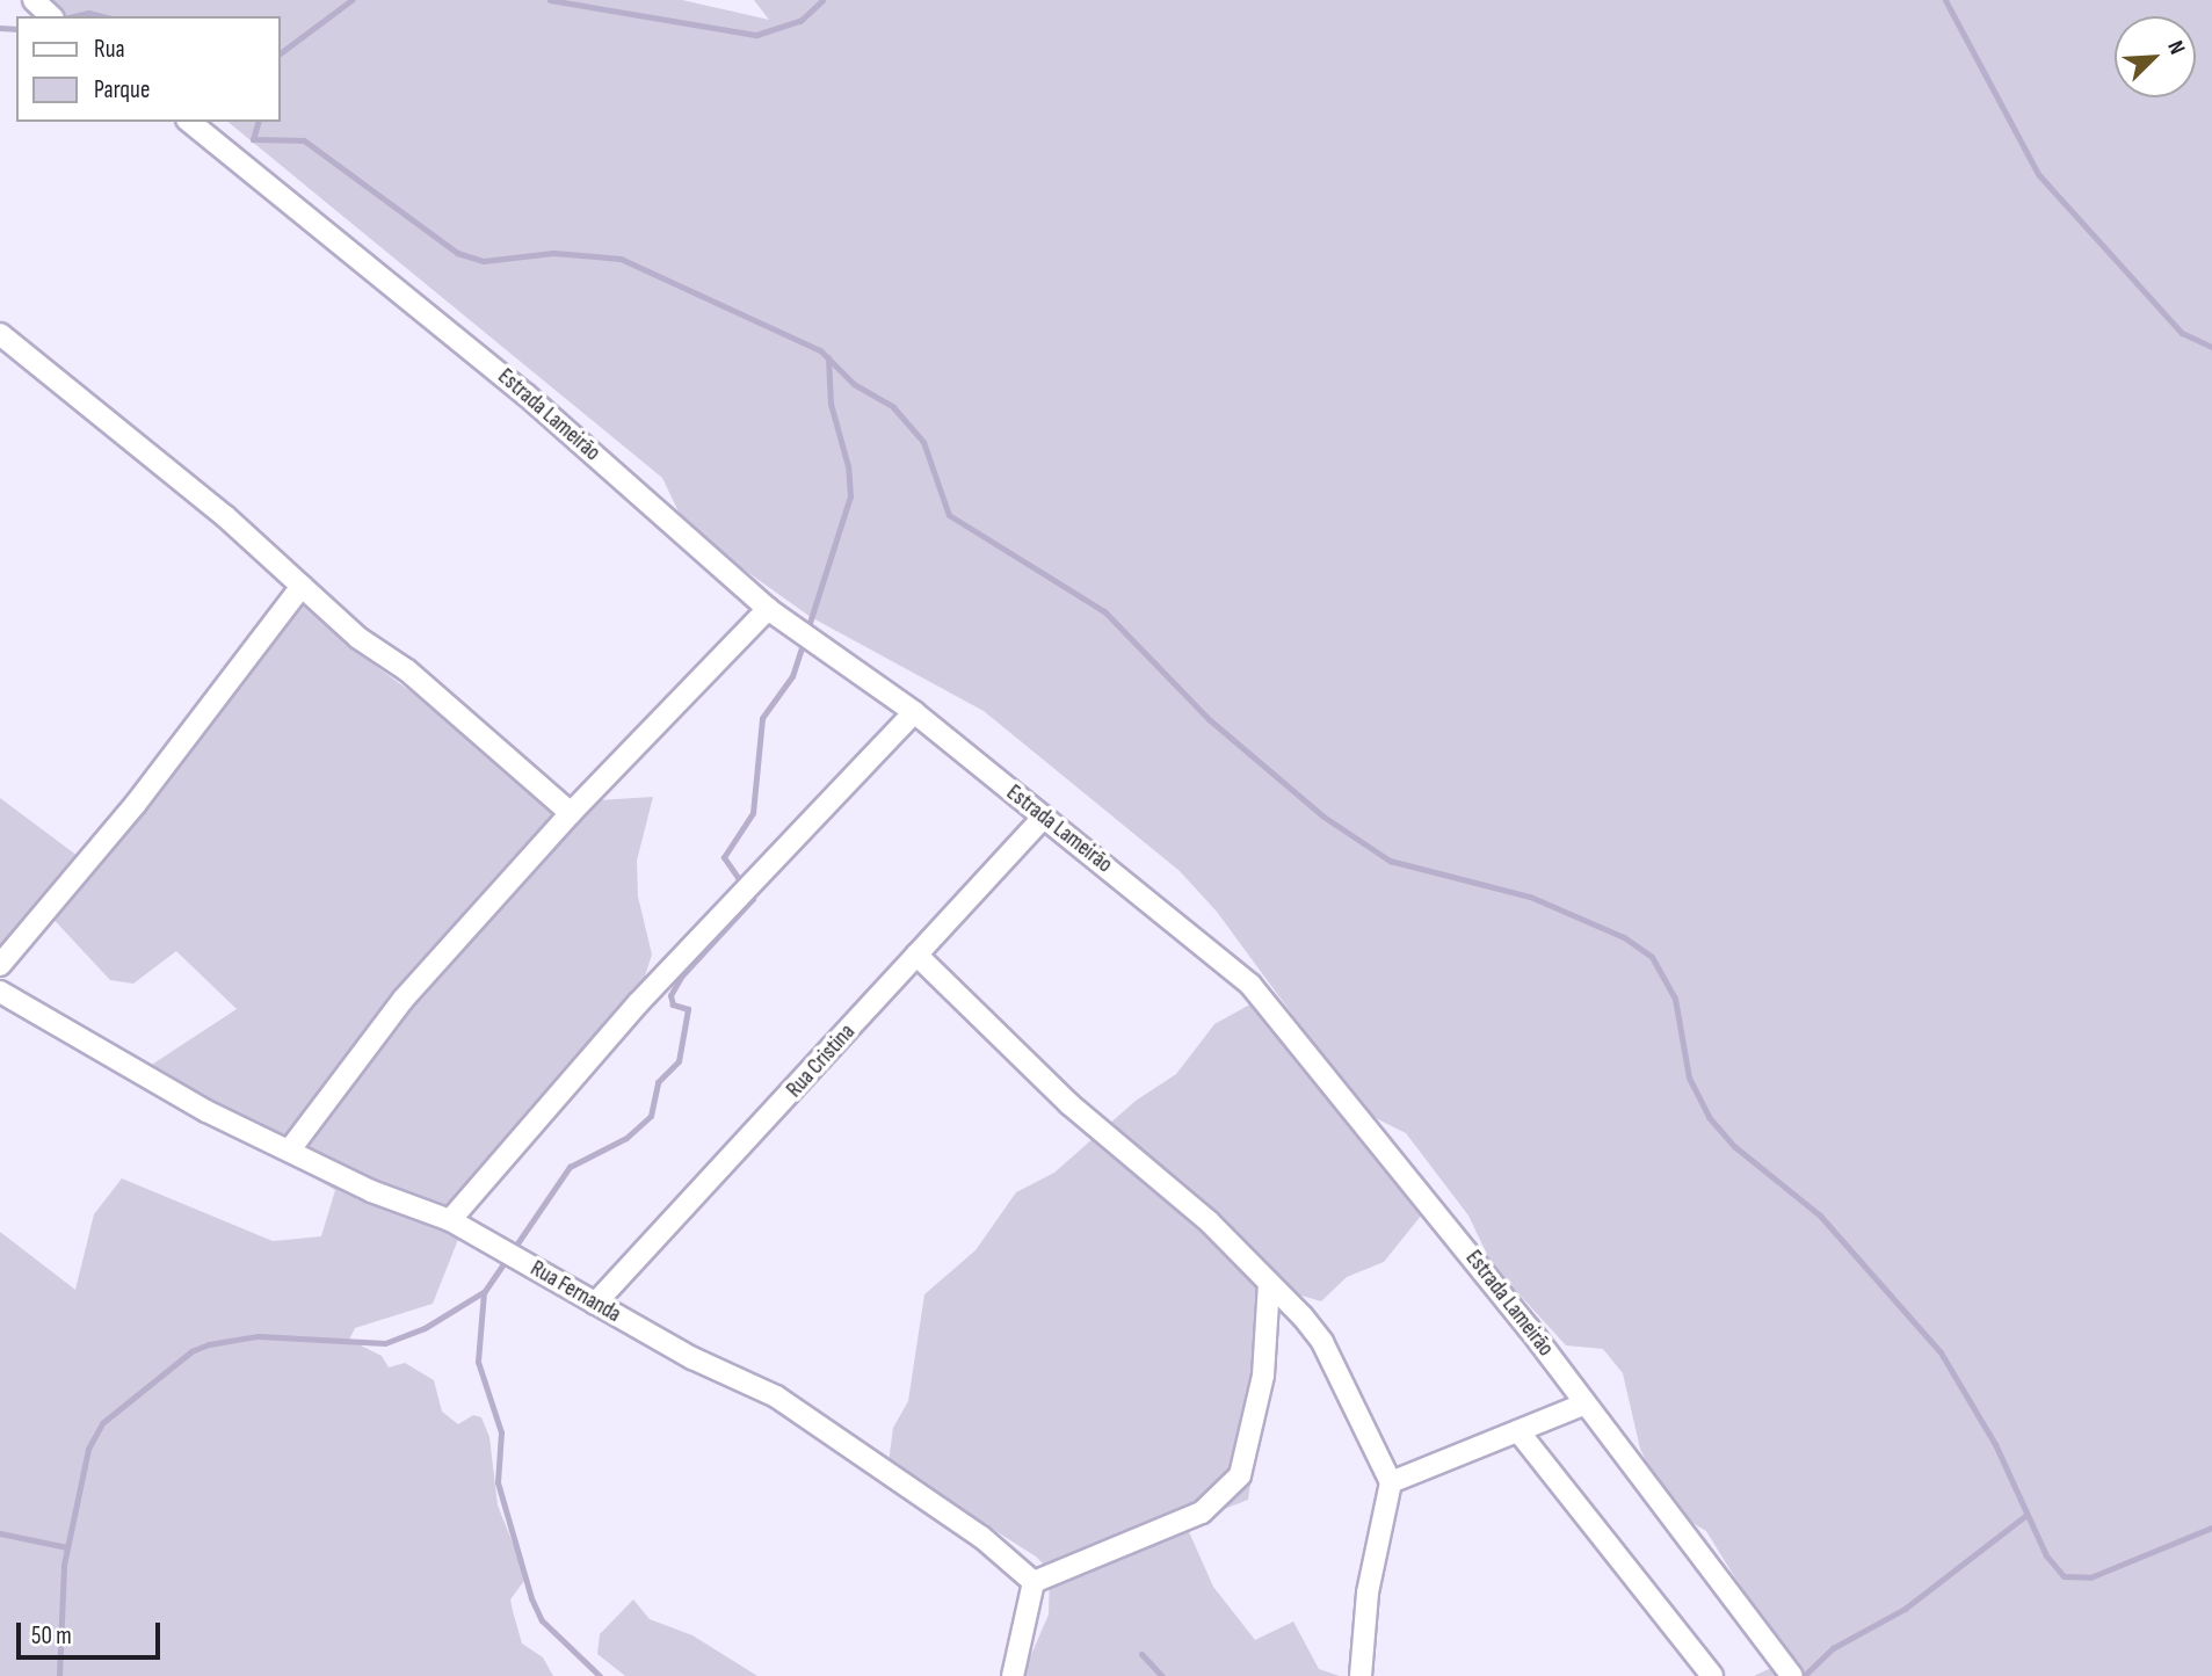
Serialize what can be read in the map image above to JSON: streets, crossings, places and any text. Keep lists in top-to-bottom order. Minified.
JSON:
{"streets":{"street":["Estrada Lameirão","Rua Cristina","Rua Fernanda"]},"crossings":[["Estrada Lameirão","Rua Cristina"],["Rua Cristina","Rua Fernanda"]],"legend":["Rua","Parque"],"scale_bar":"50 m","north":"top right"}
